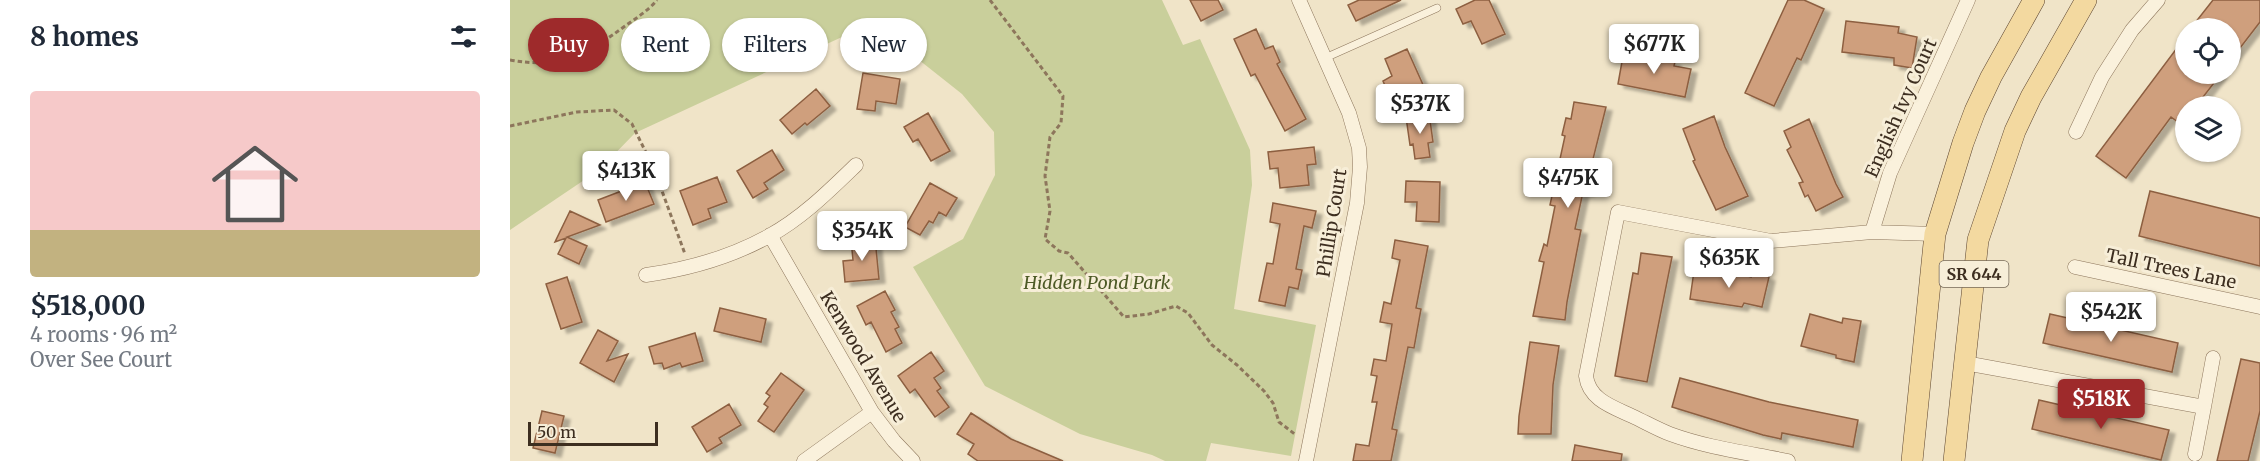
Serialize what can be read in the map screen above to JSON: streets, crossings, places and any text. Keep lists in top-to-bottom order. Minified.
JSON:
{"streets":{"main road":["SR 644"],"street":["English Ivy Court","Phillip Court","Tall Trees Lane","Kenwood Avenue"]},"parks":["Hidden Pond Park"],"scale_bar":"50 m","page":{"heading":"8 homes","chip":["Buy","Rent","Filters","New"],"price":["$677K","$537K","$413K","$475K","$354K","$635K","$542K","$518K"],"list":[{"name":"$518,000","note":"4 rooms · 96 m² · Over See Court"}],"scale":"50 m"}}
